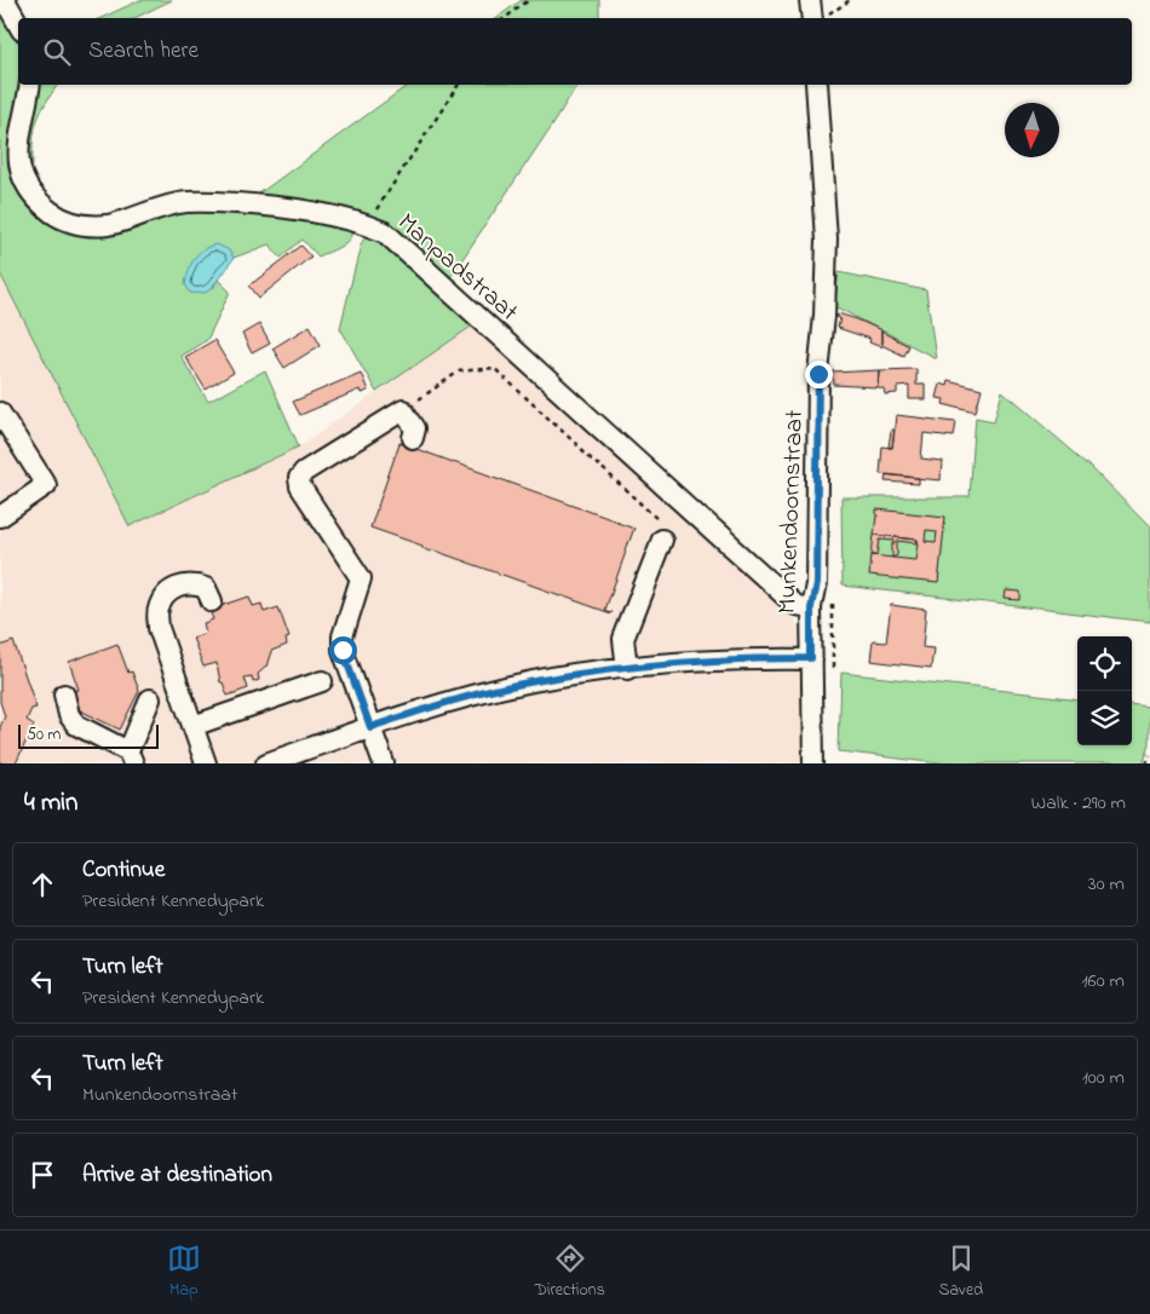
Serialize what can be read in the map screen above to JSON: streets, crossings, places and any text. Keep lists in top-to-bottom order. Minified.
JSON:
{"streets":{"street":["Manpadstraat","Munkendoornstraat"]},"crossings":[["Manpadstraat","Munkendoornstraat"]],"scale_bar":"50 m","north":"bottom","page":{"search":"Search here","scale":"50 m","heading":["4 min","Walk · 290 m"],"list":[["Continue","President Kennedypark","30 m"],["Turn left","President Kennedypark","160 m"],["Turn left","Munkendoornstraat","100 m"],"Arrive at destination"],"nav":["Map","Directions","Saved"]}}
